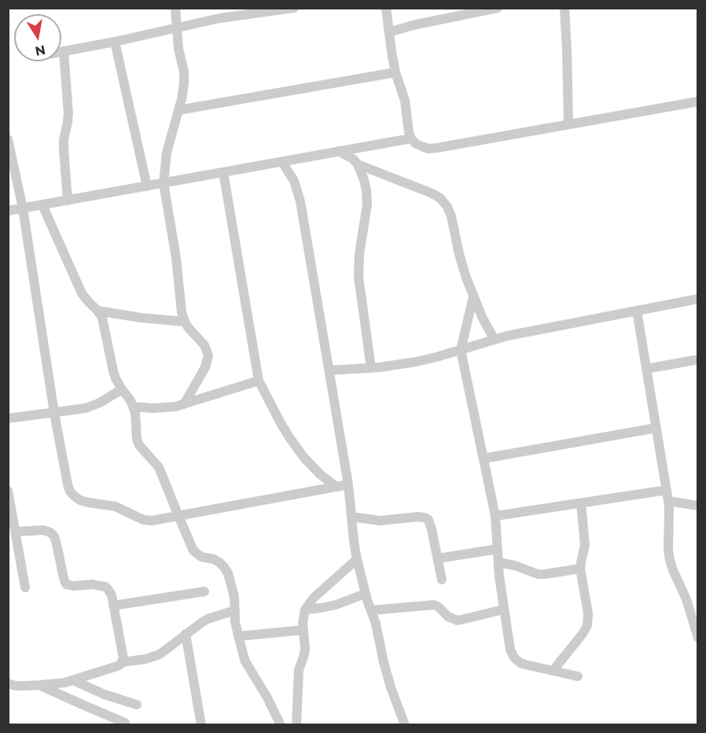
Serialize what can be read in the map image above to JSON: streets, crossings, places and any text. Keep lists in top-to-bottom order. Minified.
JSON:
{"north":"bottom"}
